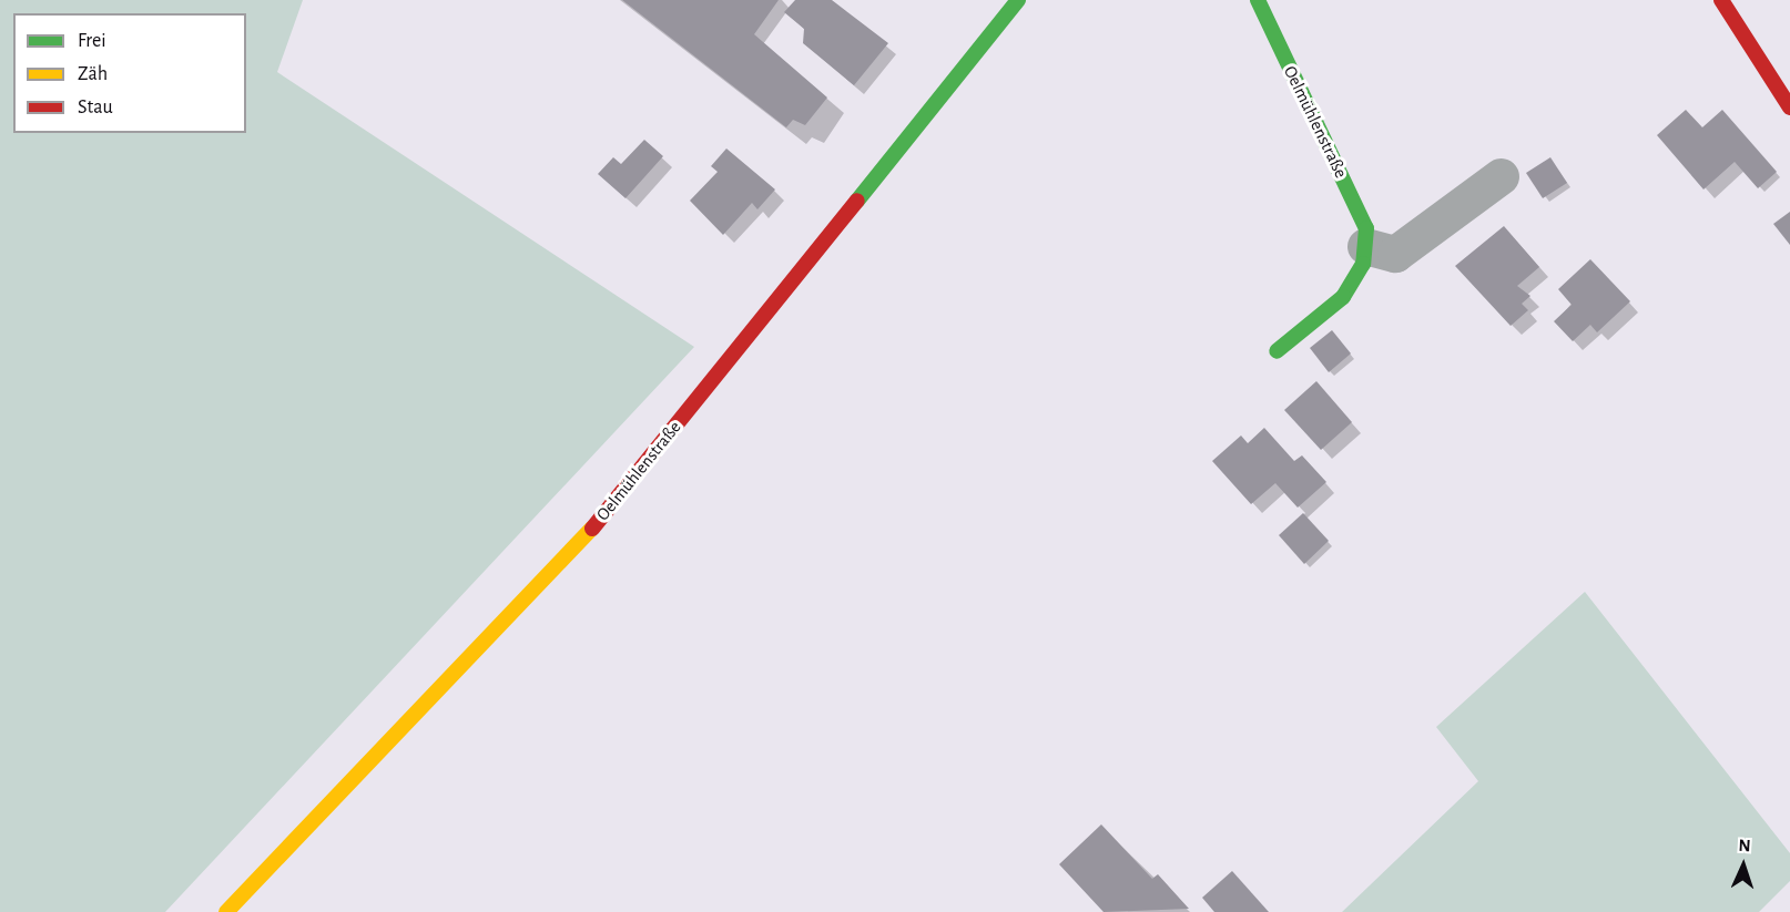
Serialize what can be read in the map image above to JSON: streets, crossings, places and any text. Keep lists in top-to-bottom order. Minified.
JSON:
{"streets":{"street":["Oelmühlenstraße"]},"legend":["Frei","Zäh","Stau"],"north":"top"}
